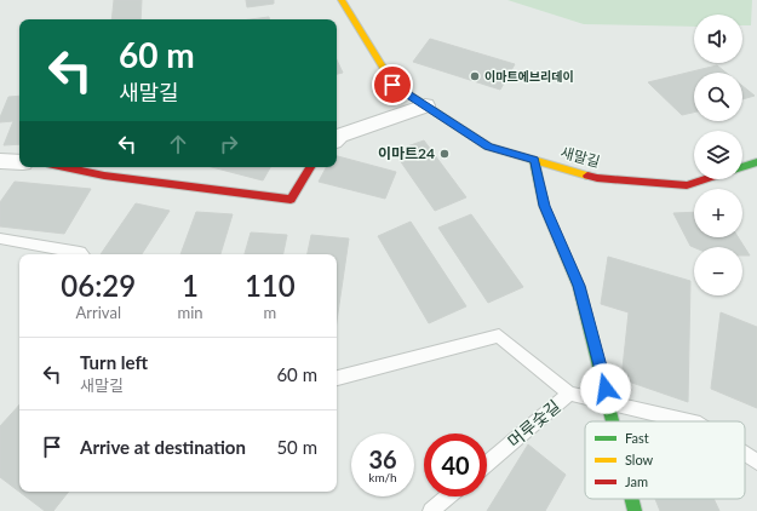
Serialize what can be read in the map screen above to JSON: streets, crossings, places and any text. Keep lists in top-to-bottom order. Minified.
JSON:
{"streets":{"street":["새말길"],"lane":["머루숯길"]},"places":["이마트에브리데이","이마트24"],"legend":["Fast","Slow","Jam"],"page":{"map_buttons":["+","−"],"turn":["60 m","새말길"],"eta":["06:29","Arrival","1","min","110","m"],"list":[{"name":"Turn left","note":"새말길","value":"60 m"},{"name":"Arrive at destination","value":"50 m"}],"speed":"36 km/h","limit":"40"}}
